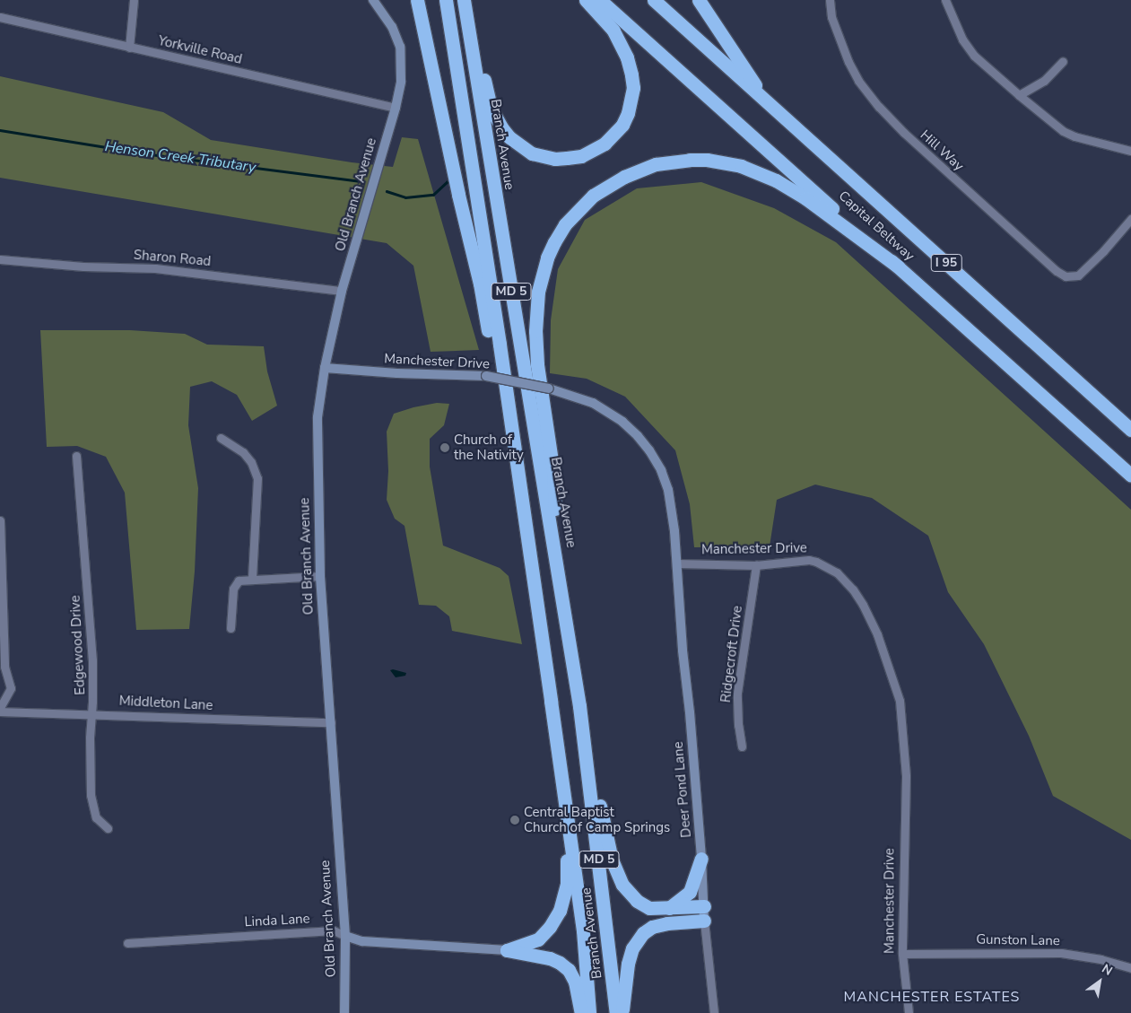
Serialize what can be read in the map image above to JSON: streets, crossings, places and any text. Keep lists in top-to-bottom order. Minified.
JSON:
{"streets":{"highway":["Branch Avenue","Capital Beltway","I 95","MD 5"],"street":["Yorkville Road","Hill Way","Old Branch Avenue","Sharon Road","Manchester Drive","Edgewood Drive","Ridgecroft Drive","Middleton Lane","Deer Pond Lane","Linda Lane","Gunston Lane"]},"crossings":[["Yorkville Road","Old Branch Avenue"],["Old Branch Avenue","Sharon Road"],["Old Branch Avenue","Manchester Drive"],["Old Branch Avenue","Middleton Lane"],["Old Branch Avenue","Linda Lane"],["Manchester Drive","Ridgecroft Drive"],["Manchester Drive","Deer Pond Lane"],["Manchester Drive","Gunston Lane"],["Edgewood Drive","Middleton Lane"]],"districts":["MANCHESTER ESTATES"],"water":["Henson Creek Tributary"],"places":["Church of the Nativity","Central Baptist Church of Camp Springs"],"north":"top right"}
